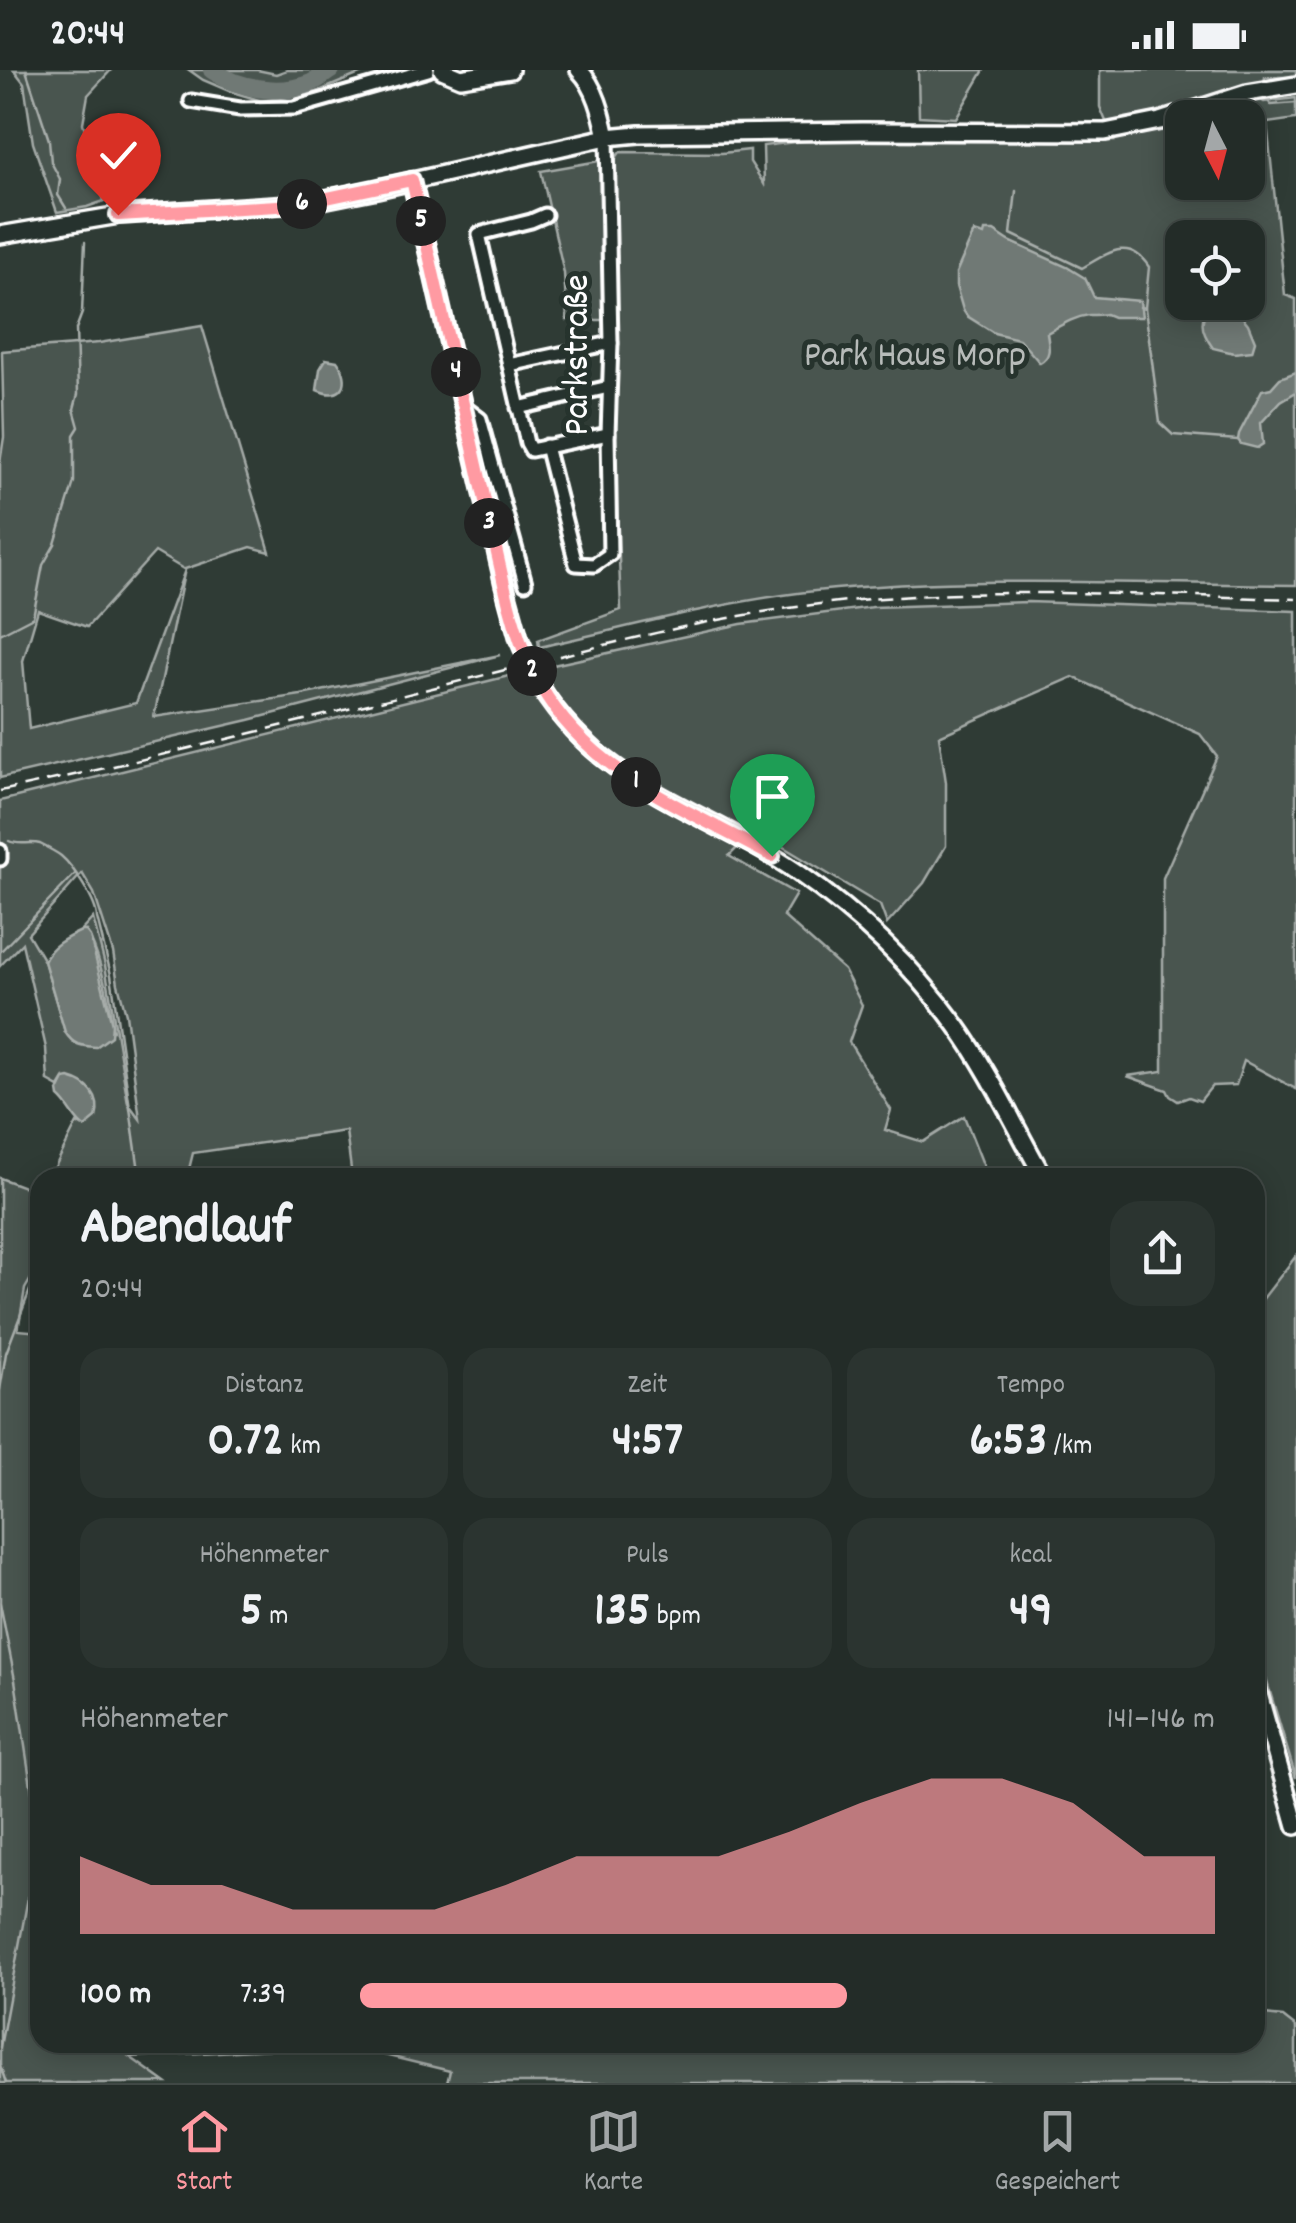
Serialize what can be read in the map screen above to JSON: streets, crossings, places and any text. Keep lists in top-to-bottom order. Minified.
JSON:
{"streets":{"street":["Parkstraße"]},"parks":["Park Haus Morp"],"north":"bottom","page":{"status":"20:44","pins":["6","5","4","3","2","1"],"heading":["Abendlauf","20:44"],"stats":[["Distanz","0.72 km"],["Zeit","4:57"],["Tempo","6:53 /km"],["Höhenmeter","5 m"],["Puls","135 bpm"],["kcal","49"]],"chart":["Höhenmeter","141–146 m"],"list":[{"name":"100 m","note":"7:39"}],"tabs":["Start","Karte","Gespeichert"]}}
